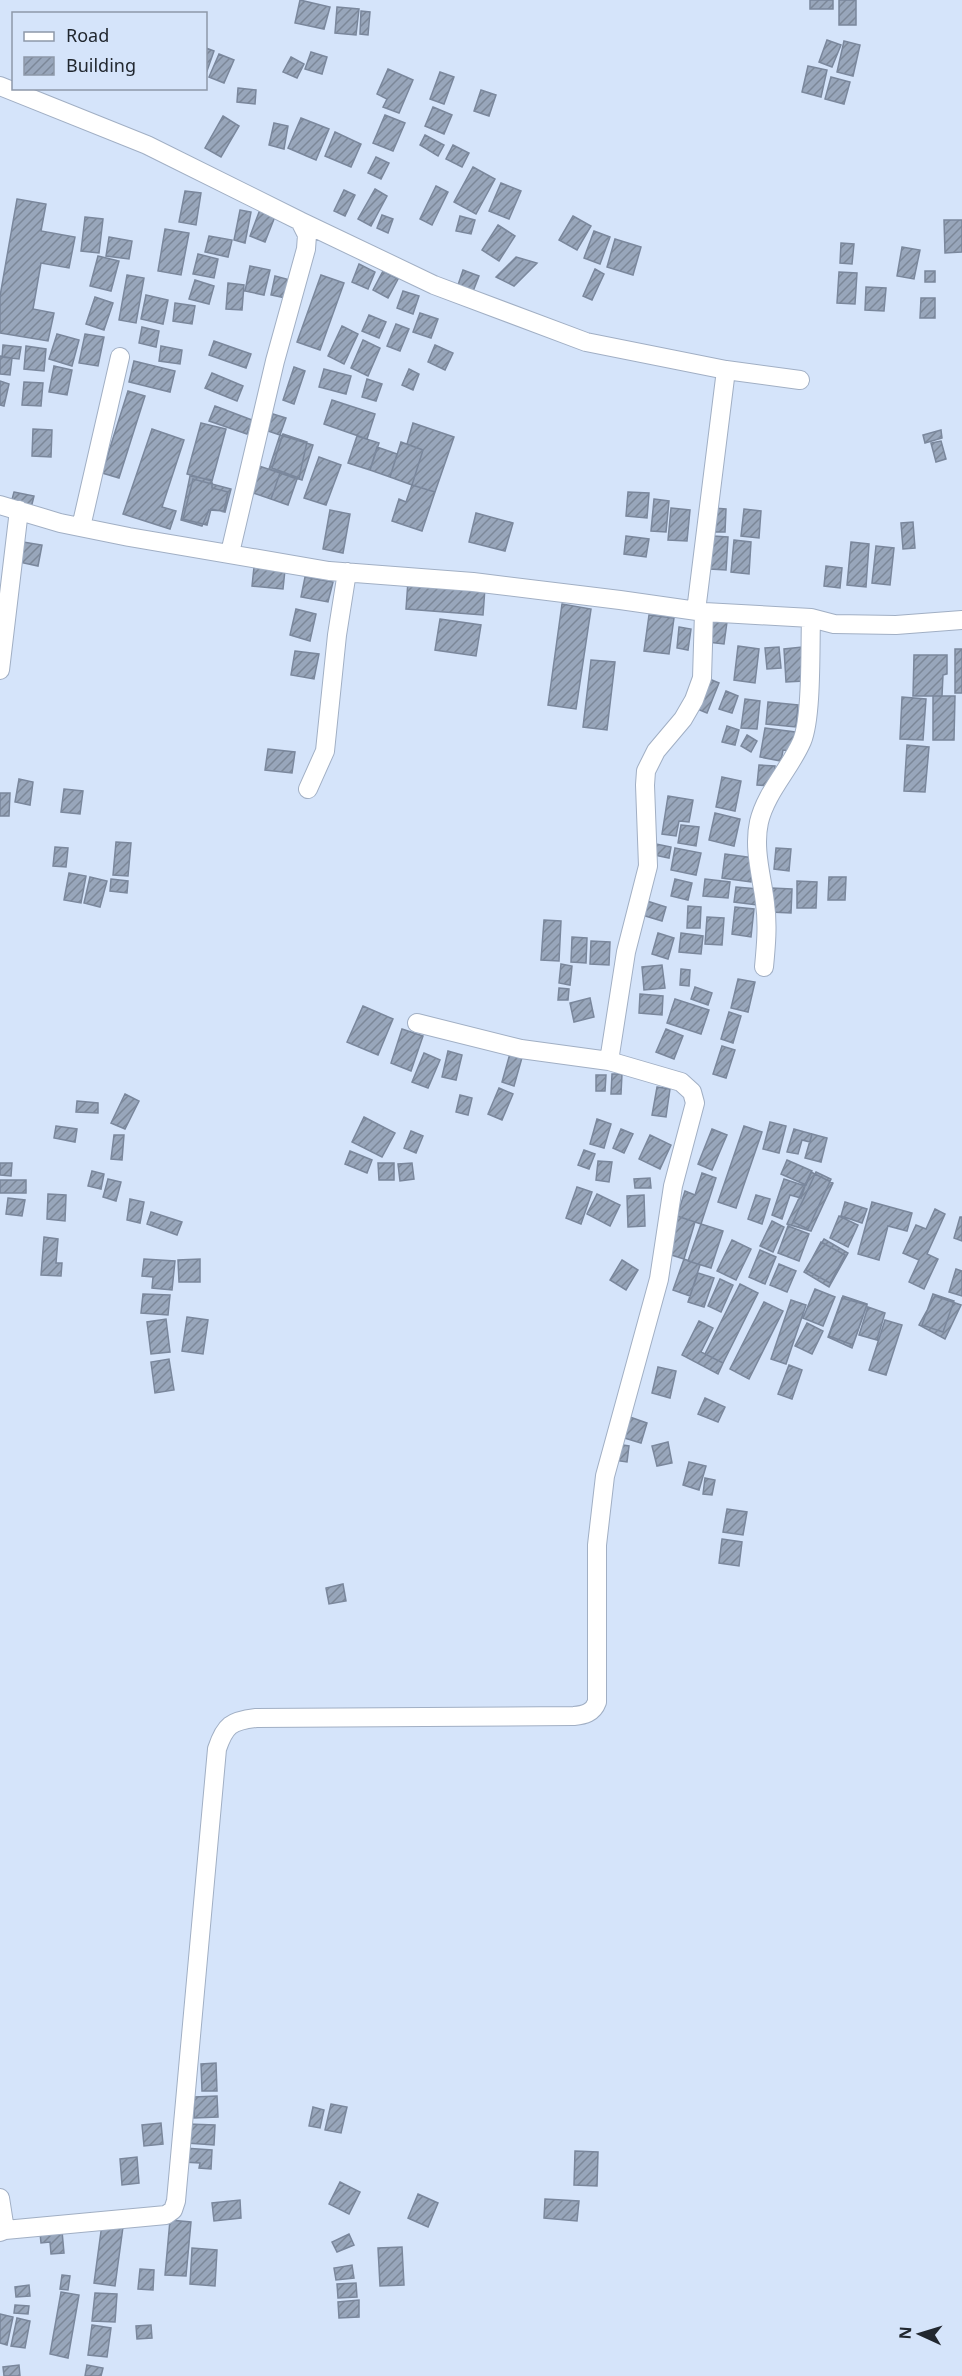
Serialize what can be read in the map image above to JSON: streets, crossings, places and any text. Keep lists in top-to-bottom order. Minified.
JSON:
{"legend":["Road","Building"],"north":"left"}
